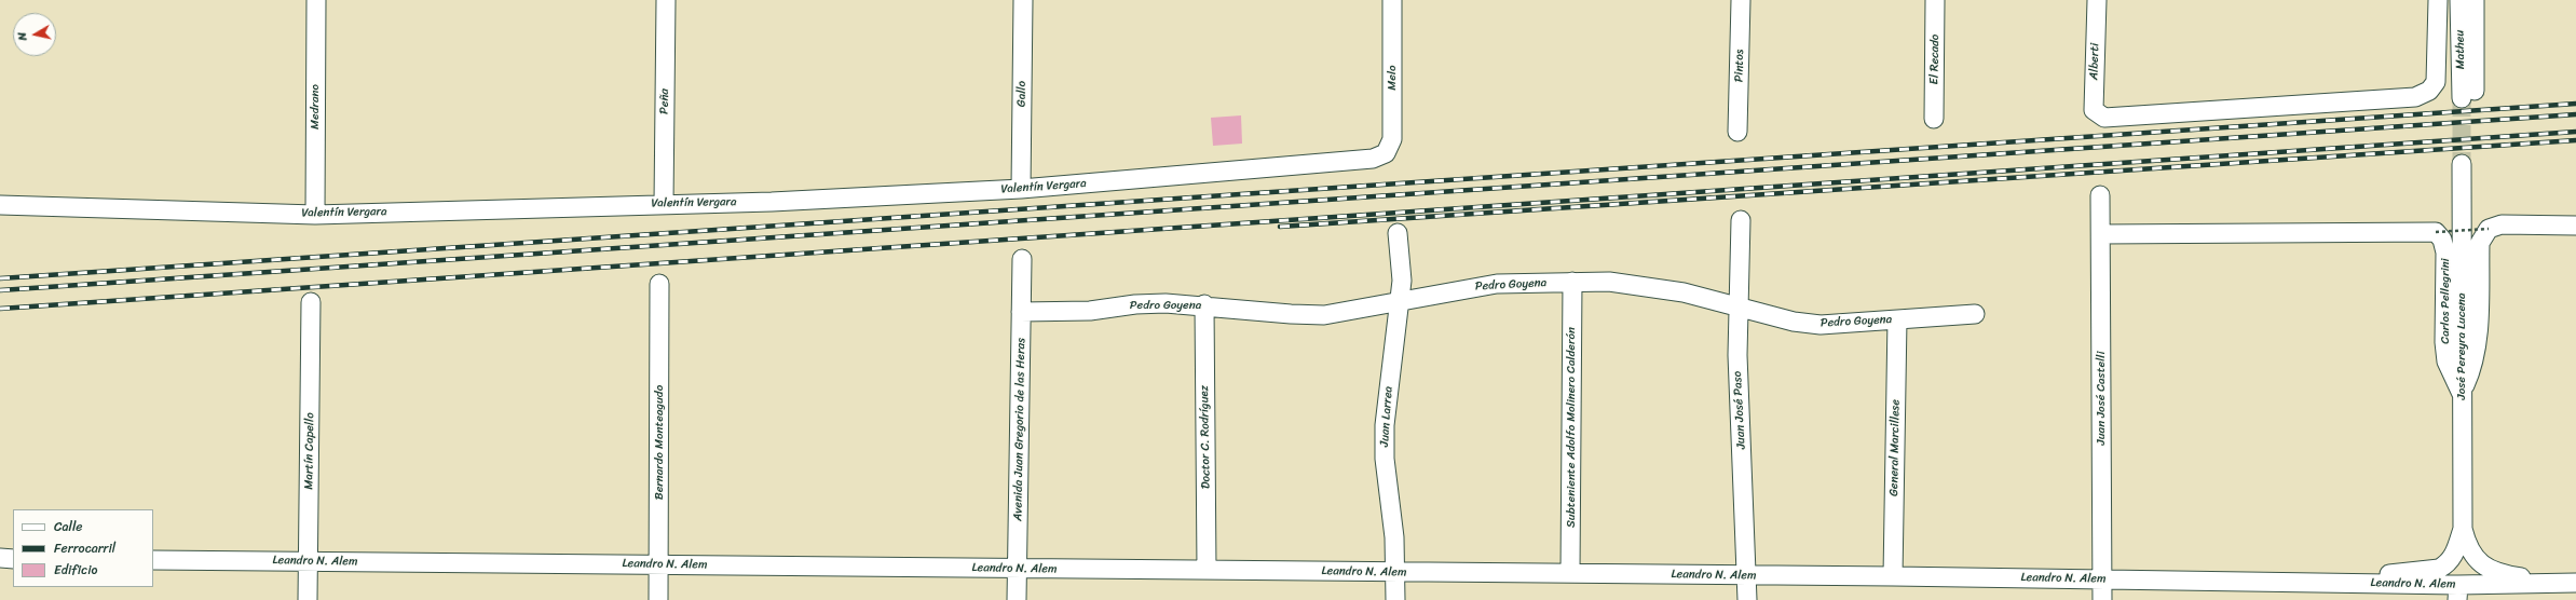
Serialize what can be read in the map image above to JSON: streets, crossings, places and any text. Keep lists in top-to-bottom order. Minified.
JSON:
{"streets":{"street":["Matheu","El Recado","Alberti","Pintos","Melo","Gallo","Peña","Medrano","Valentín Vergara","Pedro Goyena","Carlos Pellegrini","José Pereyra Lucena","Juan José Castelli","Juan José Paso","Juan Larrea","Subteniente Adolfo Molinero Calderón","Avenida Juan Gregorio de las Heras","Doctor C. Rodríguez","Bernardo Monteagudo","General Marcillese","Martín Capello","Leandro N. Alem"]},"crossings":[["Matheu","Alberti"],["Melo","Valentín Vergara"],["Gallo","Valentín Vergara"],["Peña","Valentín Vergara"],["Medrano","Valentín Vergara"],["Pedro Goyena","Juan José Paso"],["Pedro Goyena","Juan Larrea"],["Pedro Goyena","Subteniente Adolfo Molinero Calderón"],["Pedro Goyena","Avenida Juan Gregorio de las Heras"],["Pedro Goyena","Doctor C. Rodríguez"],["Pedro Goyena","General Marcillese"],["Carlos Pellegrini","José Pereyra Lucena"],["José Pereyra Lucena","Leandro N. Alem"],["Juan José Castelli","Leandro N. Alem"],["Juan José Paso","Leandro N. Alem"],["Juan Larrea","Leandro N. Alem"],["Subteniente Adolfo Molinero Calderón","Leandro N. Alem"],["Avenida Juan Gregorio de las Heras","Leandro N. Alem"],["Doctor C. Rodríguez","Leandro N. Alem"],["Bernardo Monteagudo","Leandro N. Alem"],["General Marcillese","Leandro N. Alem"],["Martín Capello","Leandro N. Alem"]],"legend":["Calle","Ferrocarril","Edificio"],"north":"left"}
